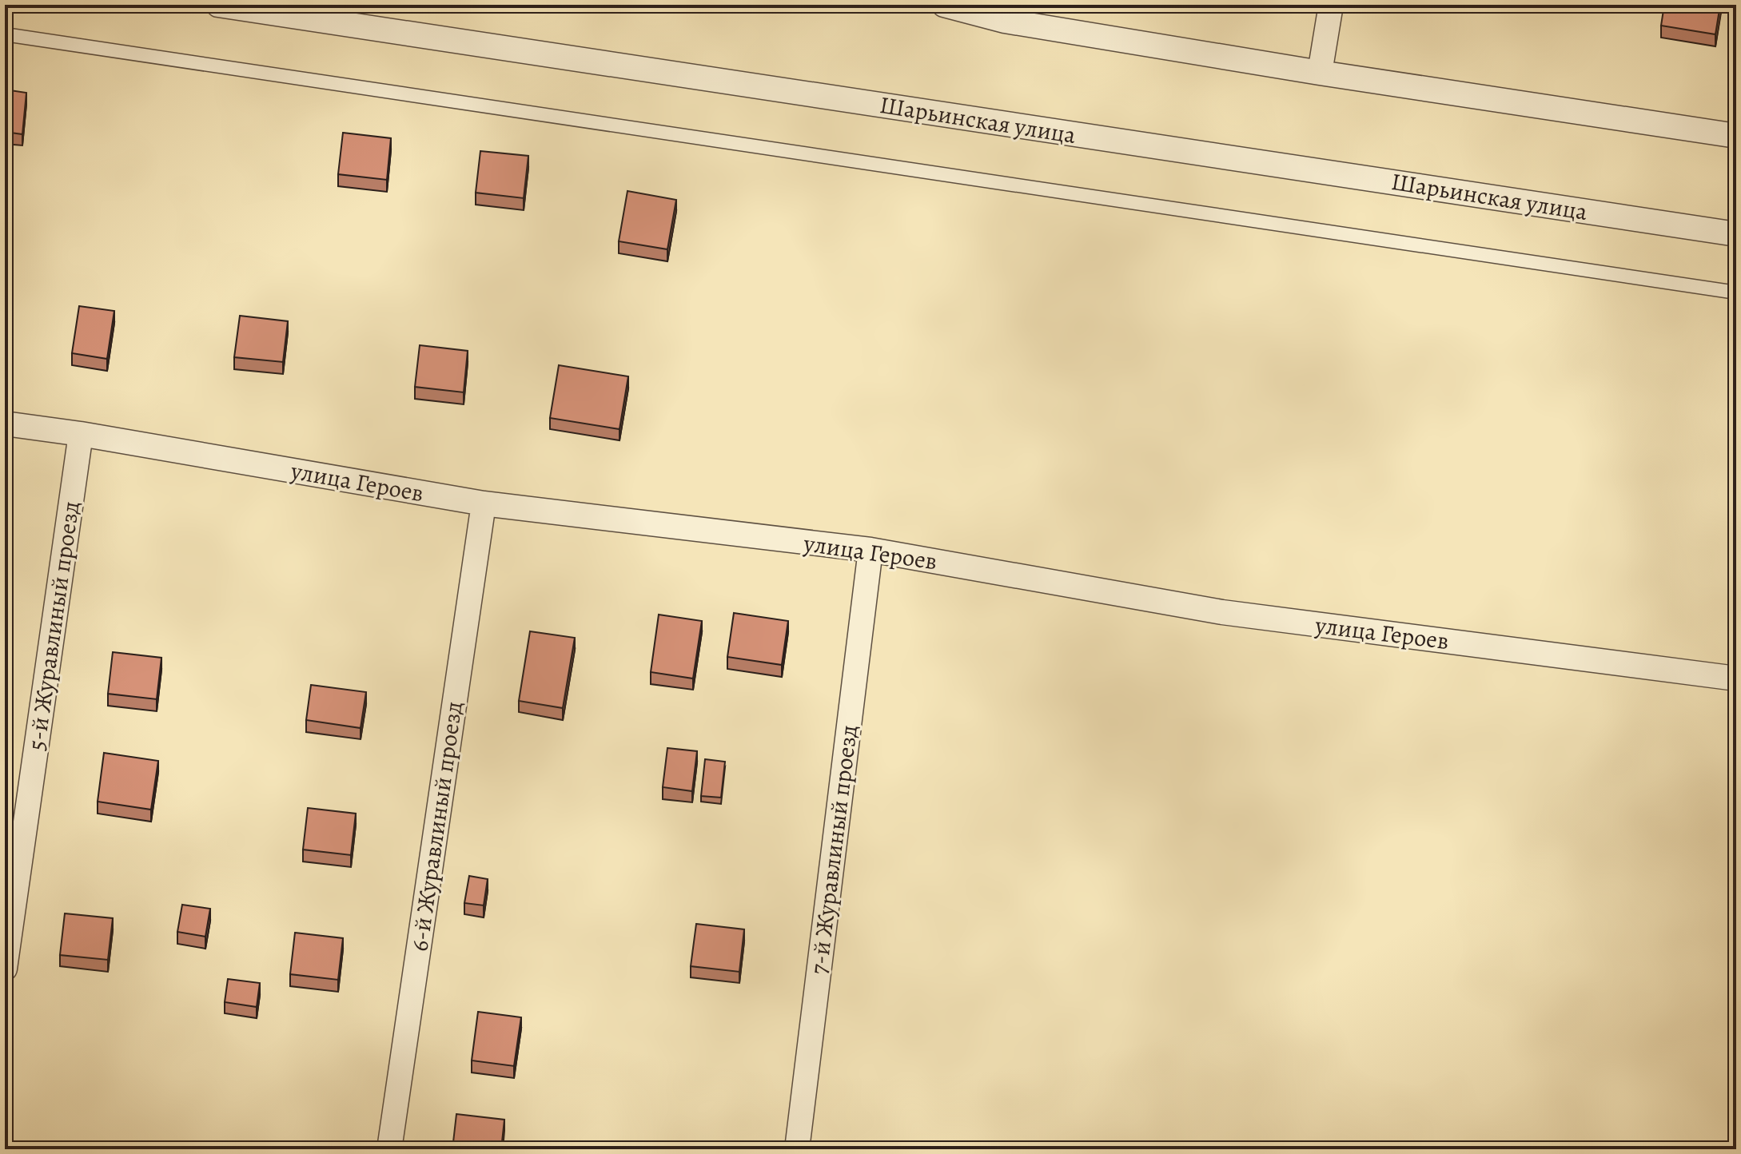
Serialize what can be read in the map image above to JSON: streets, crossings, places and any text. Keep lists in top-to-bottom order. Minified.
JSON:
{"streets":{"street":["Шарьинская улица","улица Героев","5-й Журавлиный проезд","6-й Журавлиный проезд","7-й Журавлиный проезд"]},"crossings":[["улица Героев","5-й Журавлиный проезд"],["улица Героев","6-й Журавлиный проезд"],["улица Героев","7-й Журавлиный проезд"]]}
